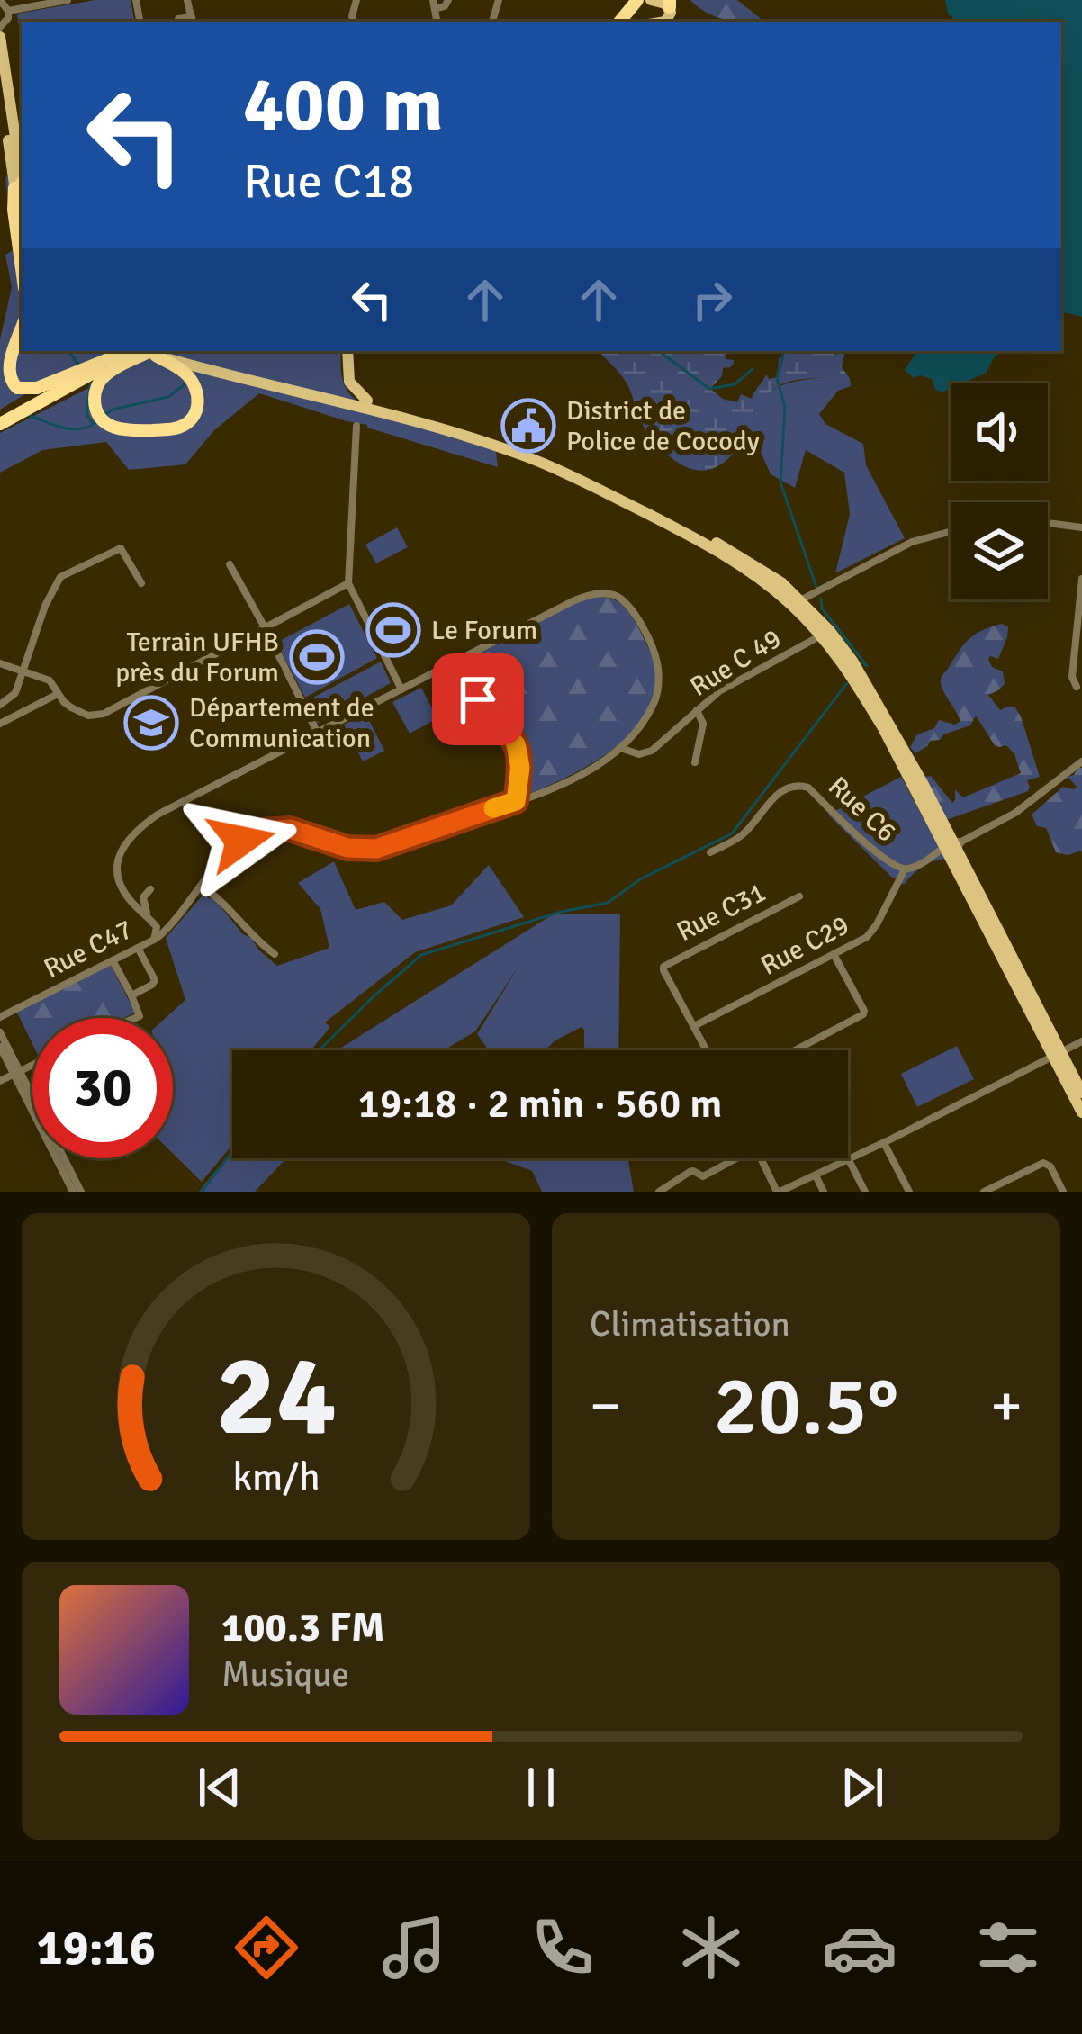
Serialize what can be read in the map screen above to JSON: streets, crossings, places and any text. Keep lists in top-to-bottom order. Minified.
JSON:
{"streets":{"street":["Rue C 49","Rue C6","Rue C31","Rue C29","Rue C47"]},"crossings":[["Rue C 49","Rue C47"],["Rue C6","Rue C29"],["Rue C31","Rue C29"]],"places":{"public building":["District de Police de Cocody"],"sports":["Le Forum","Terrain UFHB près du Forum"],"school or university":["Département de Communication"]},"page":{"turn":["400 m","Rue C18"],"limit":"30","trip":"19:18 · 2 min · 560 m","tile":"Climatisation","heat":["−","20.5°","+"],"song":["100.3 FM","Musique"],"tabs":"19:16","gauge":["24","km/h"]}}
